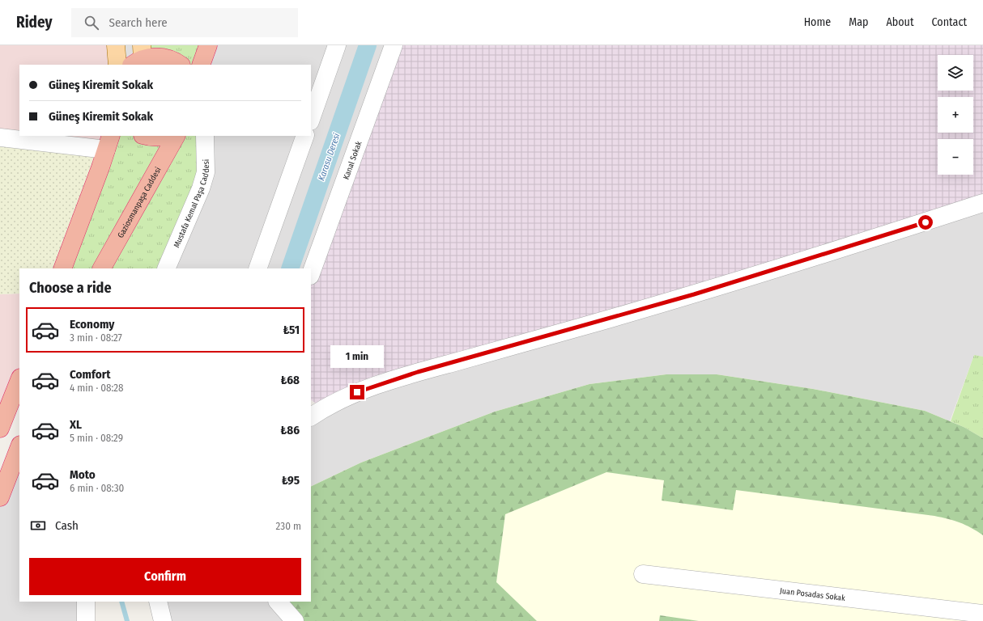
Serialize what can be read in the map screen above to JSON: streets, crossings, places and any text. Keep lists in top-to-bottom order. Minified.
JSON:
{"streets":{"highway":["Gaziosmanpaşa Caddesi"],"street":["Kanal Sokak","Mustafa Kemal Paşa Caddesi","Juan Posadas Sokak"]},"water":["Karasu Deresi"],"page":{"header":"Ridey","search":"Search here","nav":["Home","Map","About","Contact"],"map_buttons":["+","−"],"banner":["Güneş Kiremit Sokak","Güneş Kiremit Sokak"],"heading":"Choose a ride","list":[{"name":"Economy","note":"3 min · 08:27","value":"₺51"},{"name":"Comfort","note":"4 min · 08:28","value":"₺68"},{"name":"XL","note":"5 min · 08:29","value":"₺86"},{"name":"Moto","note":"6 min · 08:30","value":"₺95"}],"bubble":"1 min","pay":["Cash","230 m"],"buttons":"Confirm"}}
